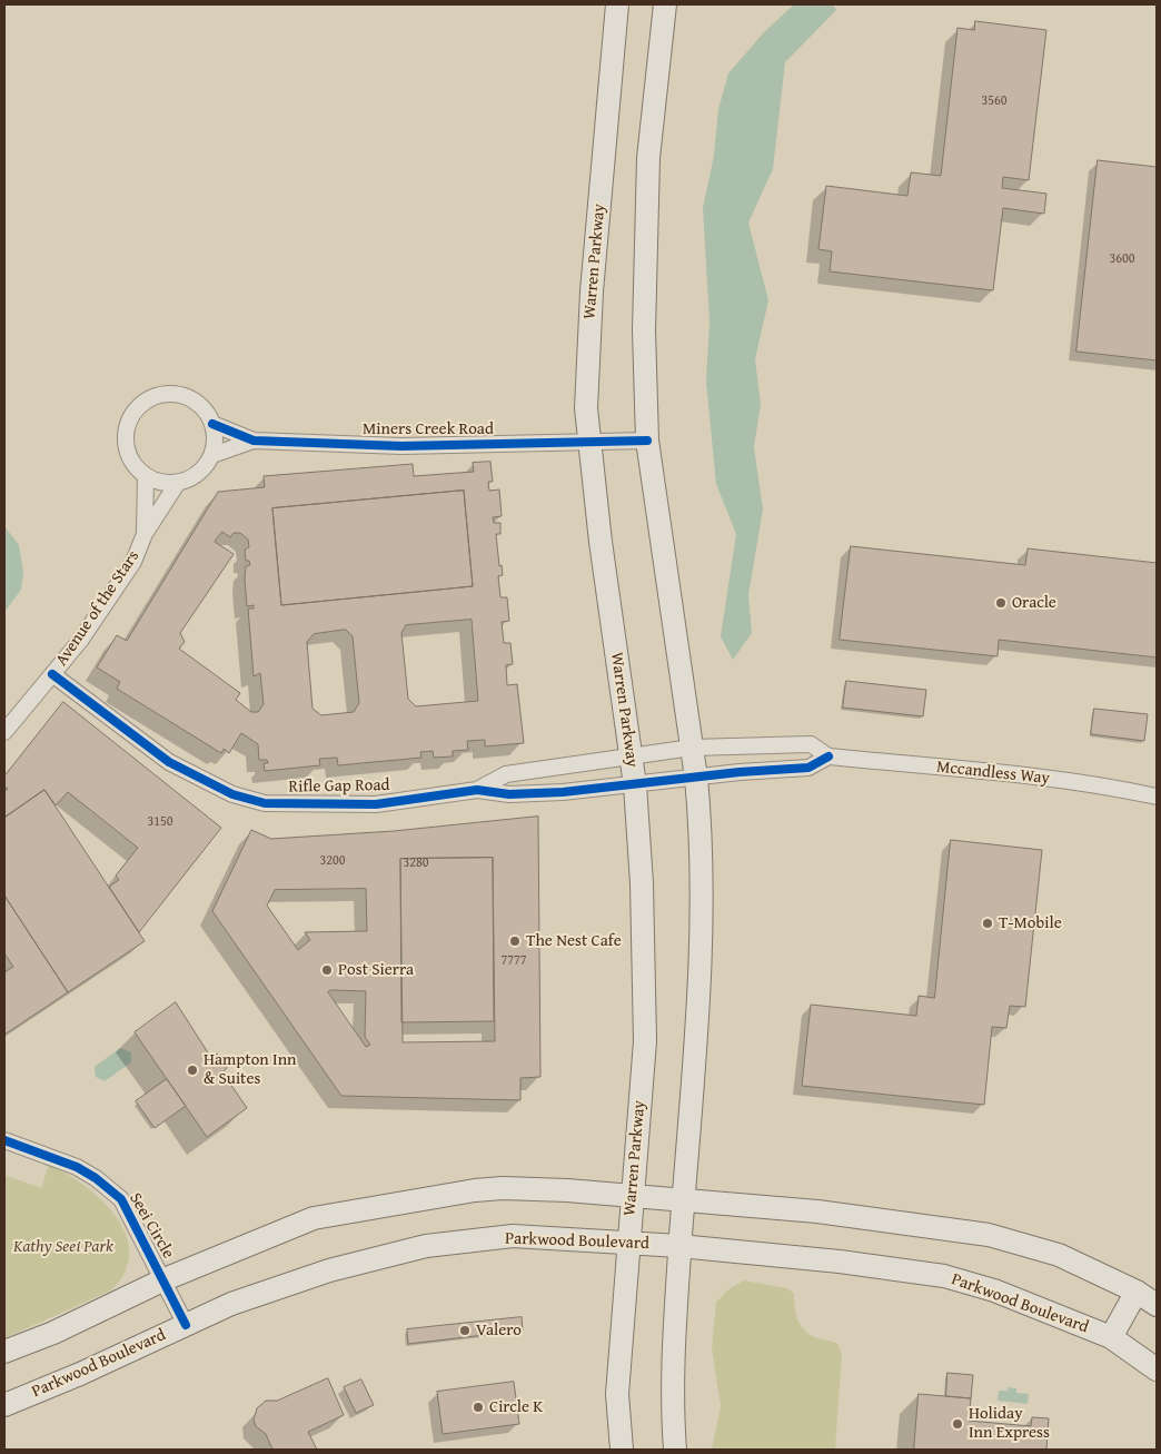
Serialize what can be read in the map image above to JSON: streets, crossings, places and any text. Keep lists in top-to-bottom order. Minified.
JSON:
{"streets":{"main road":["Warren Parkway","Parkwood Boulevard"],"street":["Miners Creek Road","Avenue of the Stars","Mccandless Way","Rifle Gap Road","Seei Circle"]},"crossings":[["Warren Parkway","Miners Creek Road"],["Warren Parkway","Rifle Gap Road"],["Warren Parkway","Parkwood Boulevard"],["Miners Creek Road","Avenue of the Stars"],["Avenue of the Stars","Rifle Gap Road"],["Mccandless Way","Rifle Gap Road"],["Seei Circle","Parkwood Boulevard"]],"parks":["Kathy Seei Park"],"places":["Oracle","T-Mobile","The Nest Cafe","Post Sierra","Hampton Inn & Suites","Valero","Circle K","Holiday Inn Express"],"house_numbers":["3560","3600","3150","3200","3280","7777"]}
